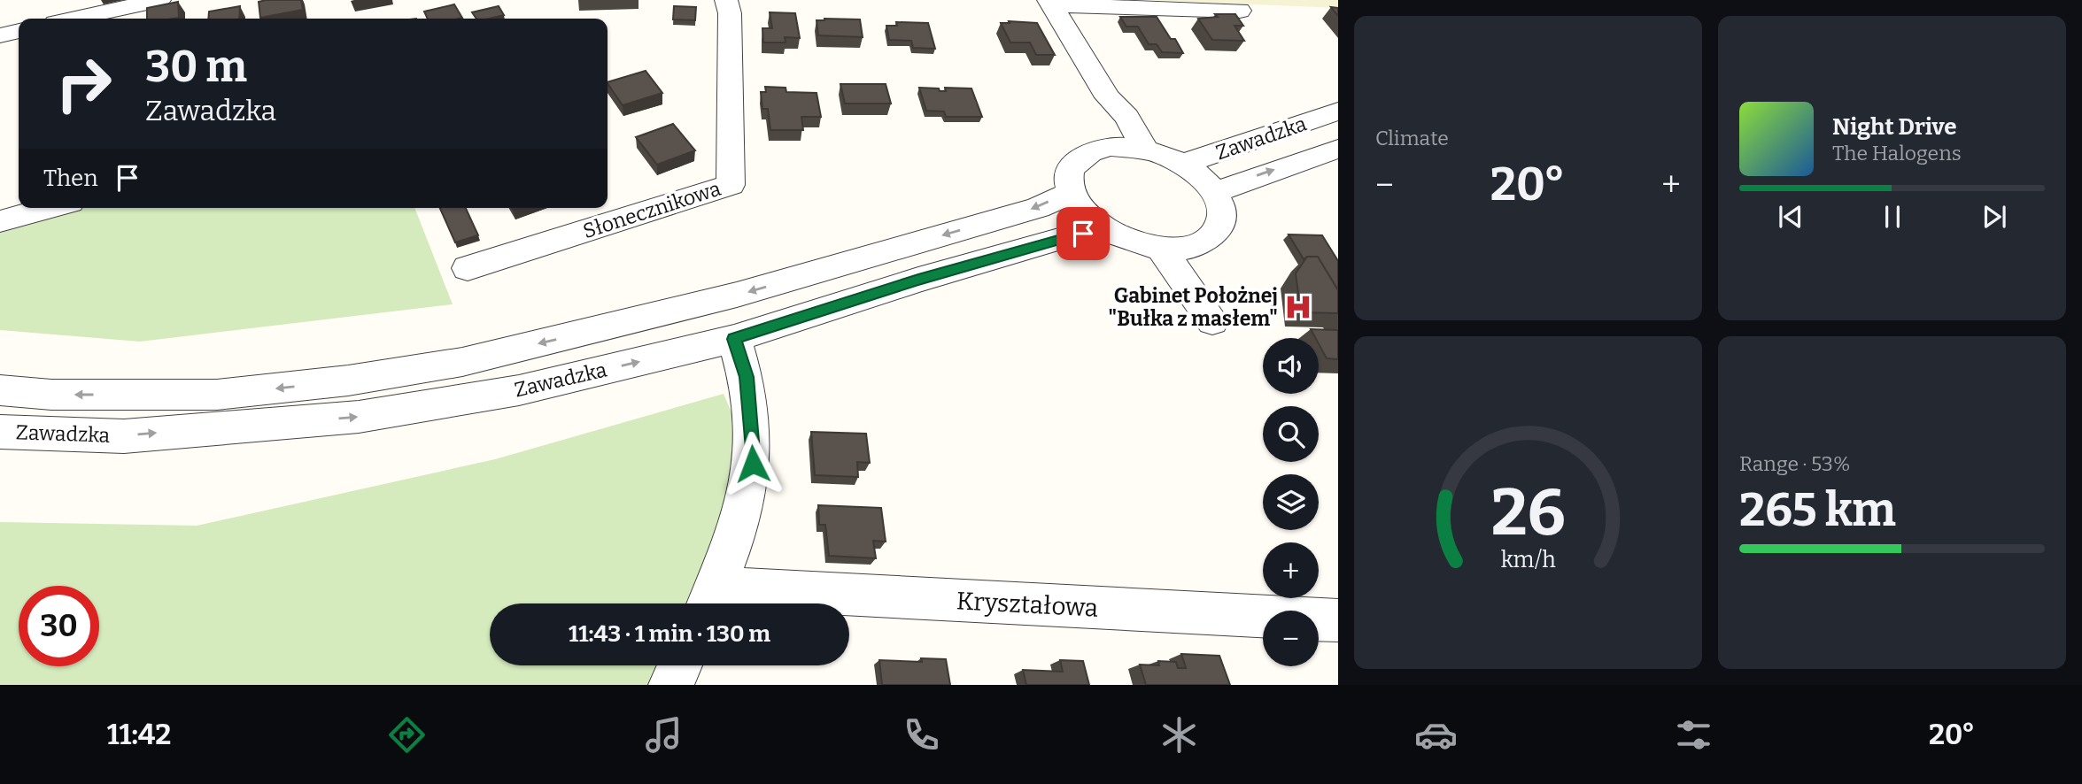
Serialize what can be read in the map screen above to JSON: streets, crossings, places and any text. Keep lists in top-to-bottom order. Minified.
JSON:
{"streets":{"street":["Zawadzka","Słonecznikowa","Kryształowa"]},"places":{"hospital":["Gabinet Położnej \"Bułka z masłem\""]},"page":{"tile":["Climate",["Range · 53%","265 km"]],"turn":["30 m","Zawadzka"],"song":["Night Drive","The Halogens"],"then":"Then","heat":["−","20°","+"],"map_buttons":["+","−"],"limit":"30","trip":"11:43 · 1 min · 130 m","tabs":["11:42","20°"],"gauge":["26","km/h"]}}
